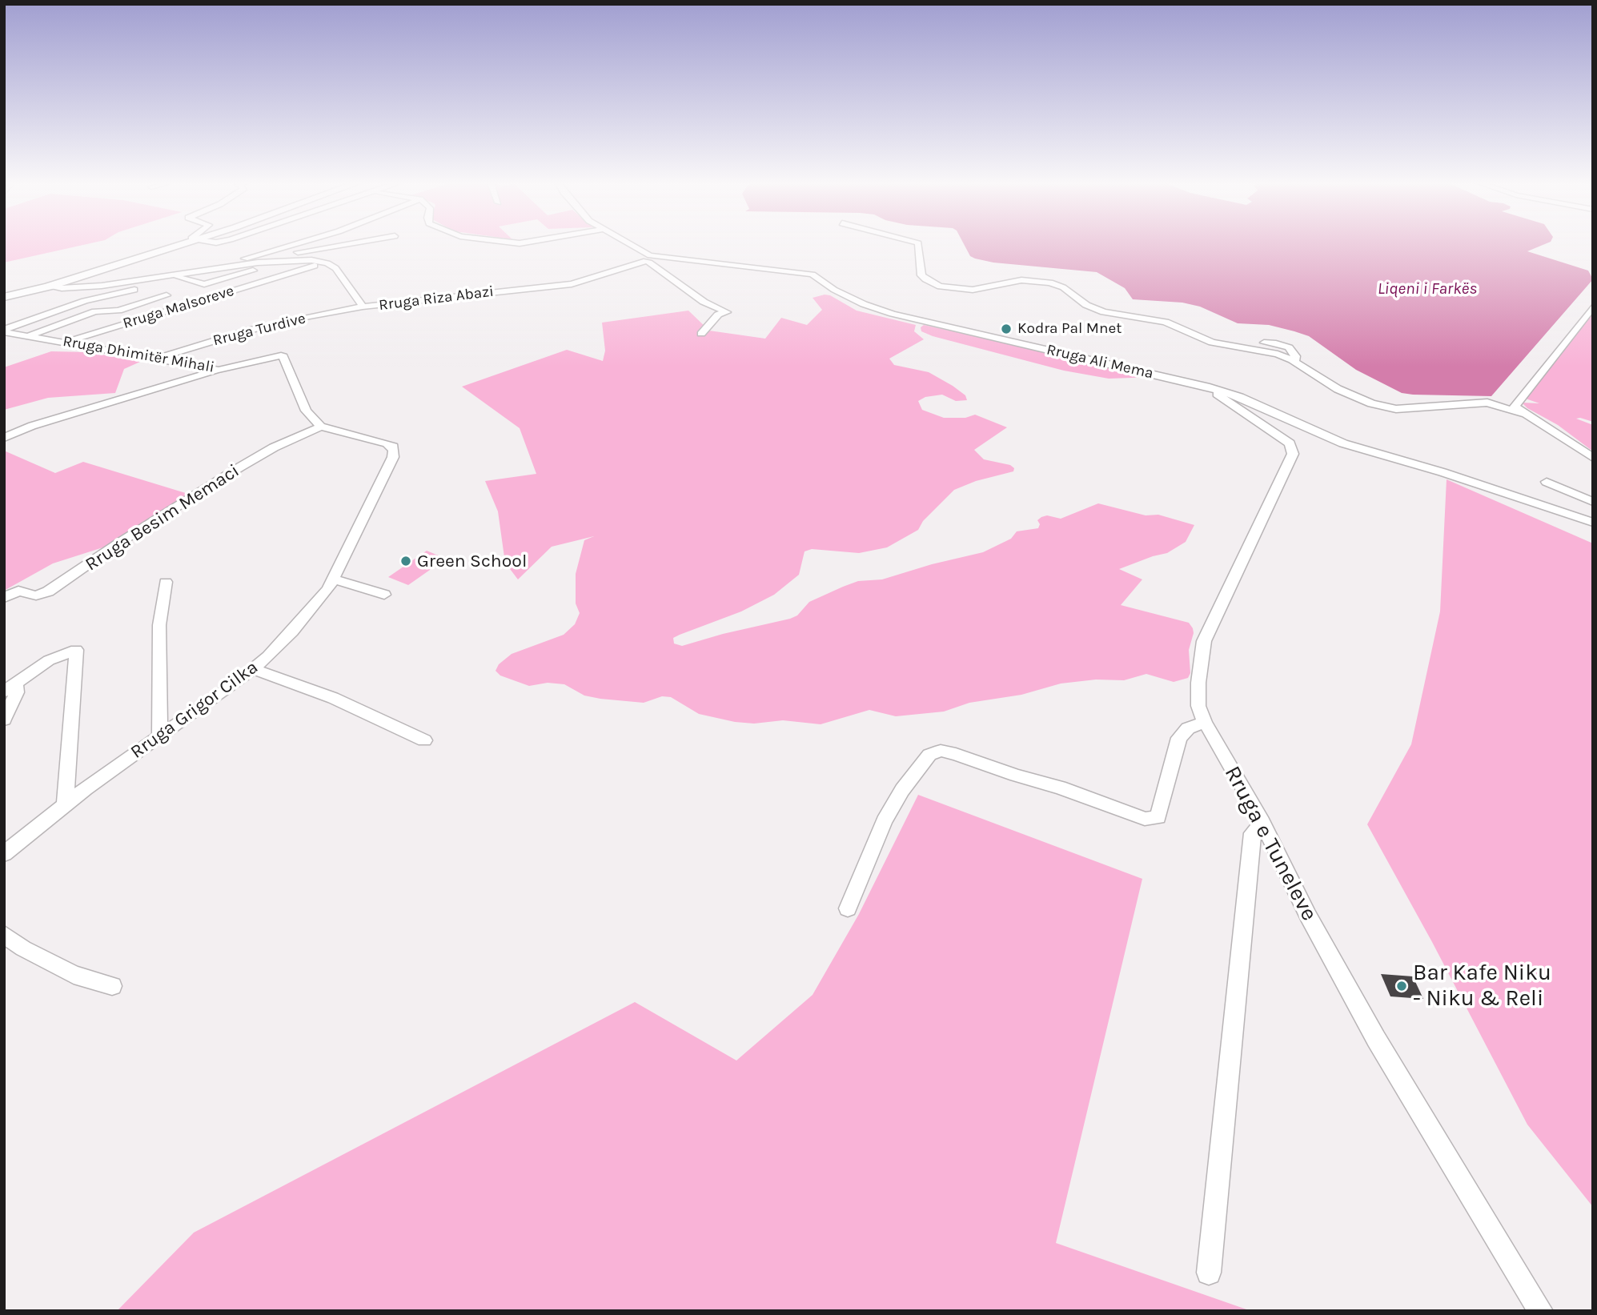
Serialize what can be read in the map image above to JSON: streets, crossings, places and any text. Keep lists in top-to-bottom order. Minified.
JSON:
{"streets":{"street":["Rruga Riza Abazi","Rruga Malsoreve","Rruga Turdive","Rruga Dhimitër Mihali","Rruga Ali Mema","Rruga Besim Memaci","Rruga Grigor Cilka","Rruga e Tuneleve"]},"crossings":[["Rruga Riza Abazi","Rruga Malsoreve"],["Rruga Riza Abazi","Rruga Turdive"],["Rruga Riza Abazi","Rruga Ali Mema"],["Rruga Malsoreve","Rruga Dhimitër Mihali"],["Rruga Turdive","Rruga Dhimitër Mihali"],["Rruga Dhimitër Mihali","Rruga Besim Memaci"],["Rruga Dhimitër Mihali","Rruga Grigor Cilka"],["Rruga Ali Mema","Rruga e Tuneleve"],["Rruga Besim Memaci","Rruga Grigor Cilka"]],"water":["Liqeni i Farkës"],"places":["Kodra Pal Mnet","Green School","Bar Kafe Niku - Niku & Reli"]}
